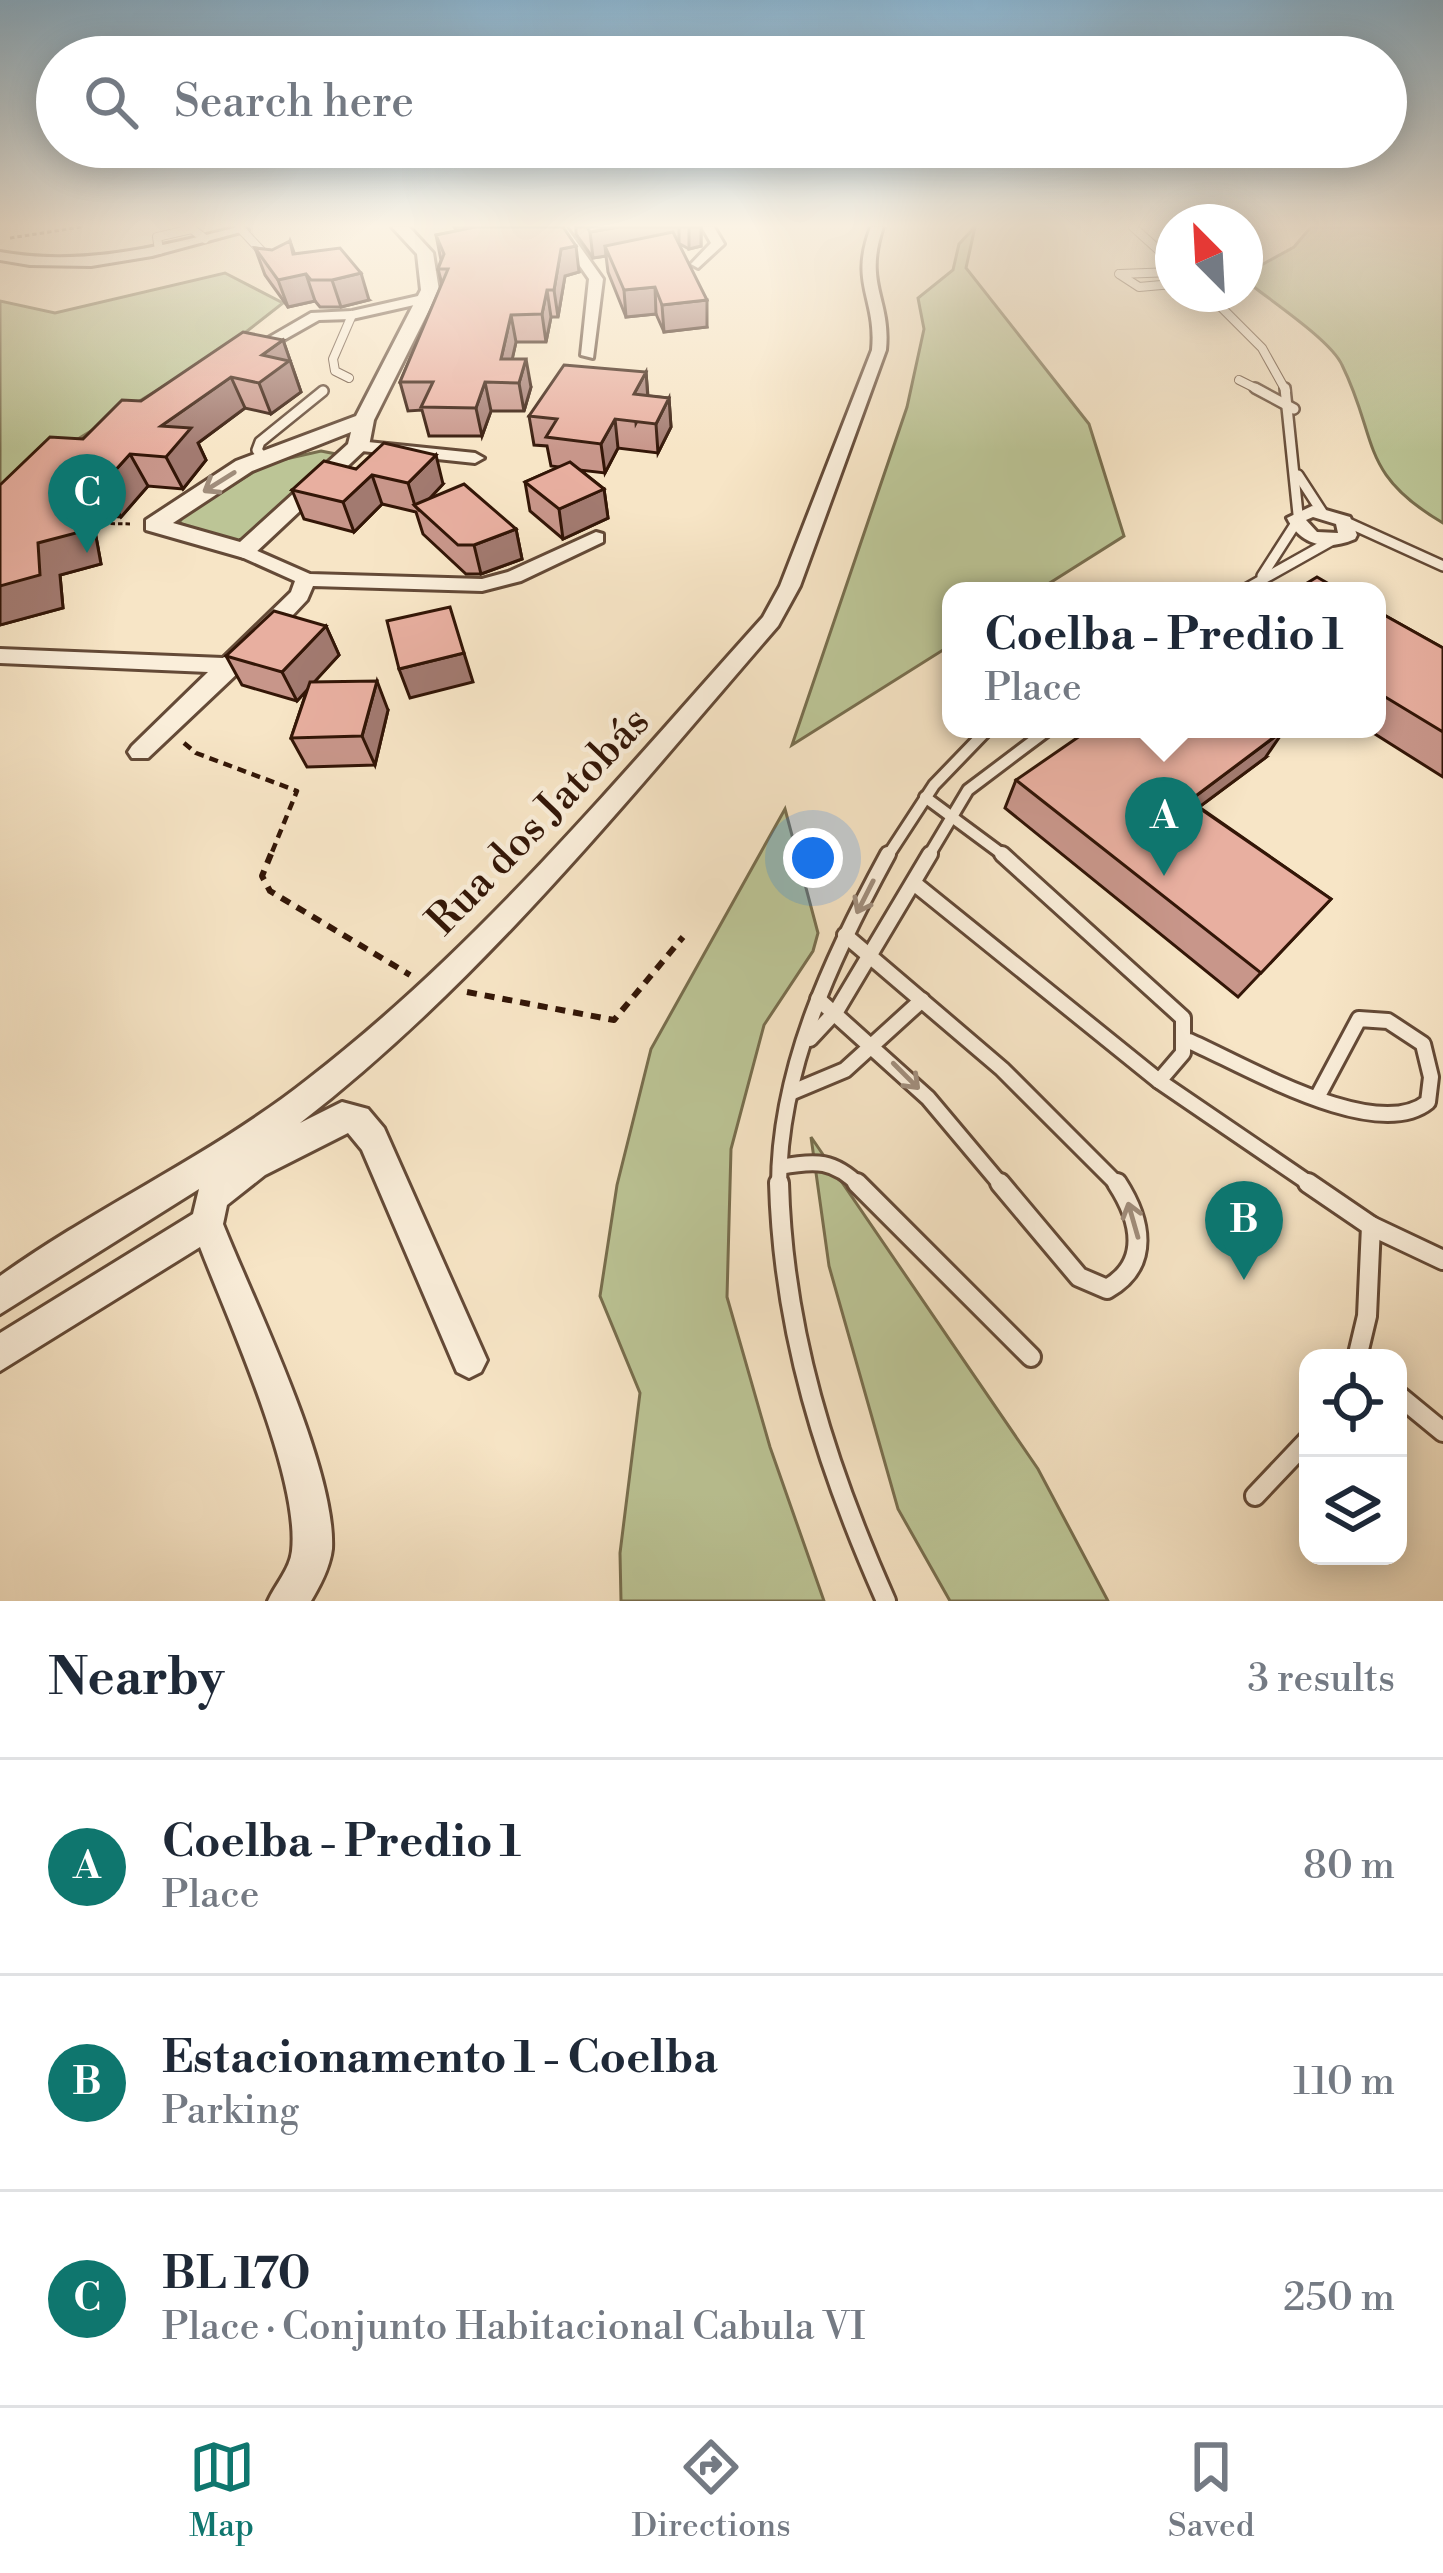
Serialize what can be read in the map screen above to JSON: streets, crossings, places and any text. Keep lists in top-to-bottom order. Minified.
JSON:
{"streets":{"street":["Rua dos Jatobás"]},"north":"top left","page":{"search":"Search here","pins":["C","A","B"],"popup":["Coelba - Predio 1","Place"],"heading":["Nearby","3 results"],"list":[{"mark":"A","name":"Coelba - Predio 1","note":"Place","value":"80 m"},{"mark":"B","name":"Estacionamento 1 - Coelba","note":"Parking","value":"110 m"},{"mark":"C","name":"BL 170","note":"Place · Conjunto Habitacional Cabula VI","value":"250 m"}],"nav":["Map","Directions","Saved"]}}
